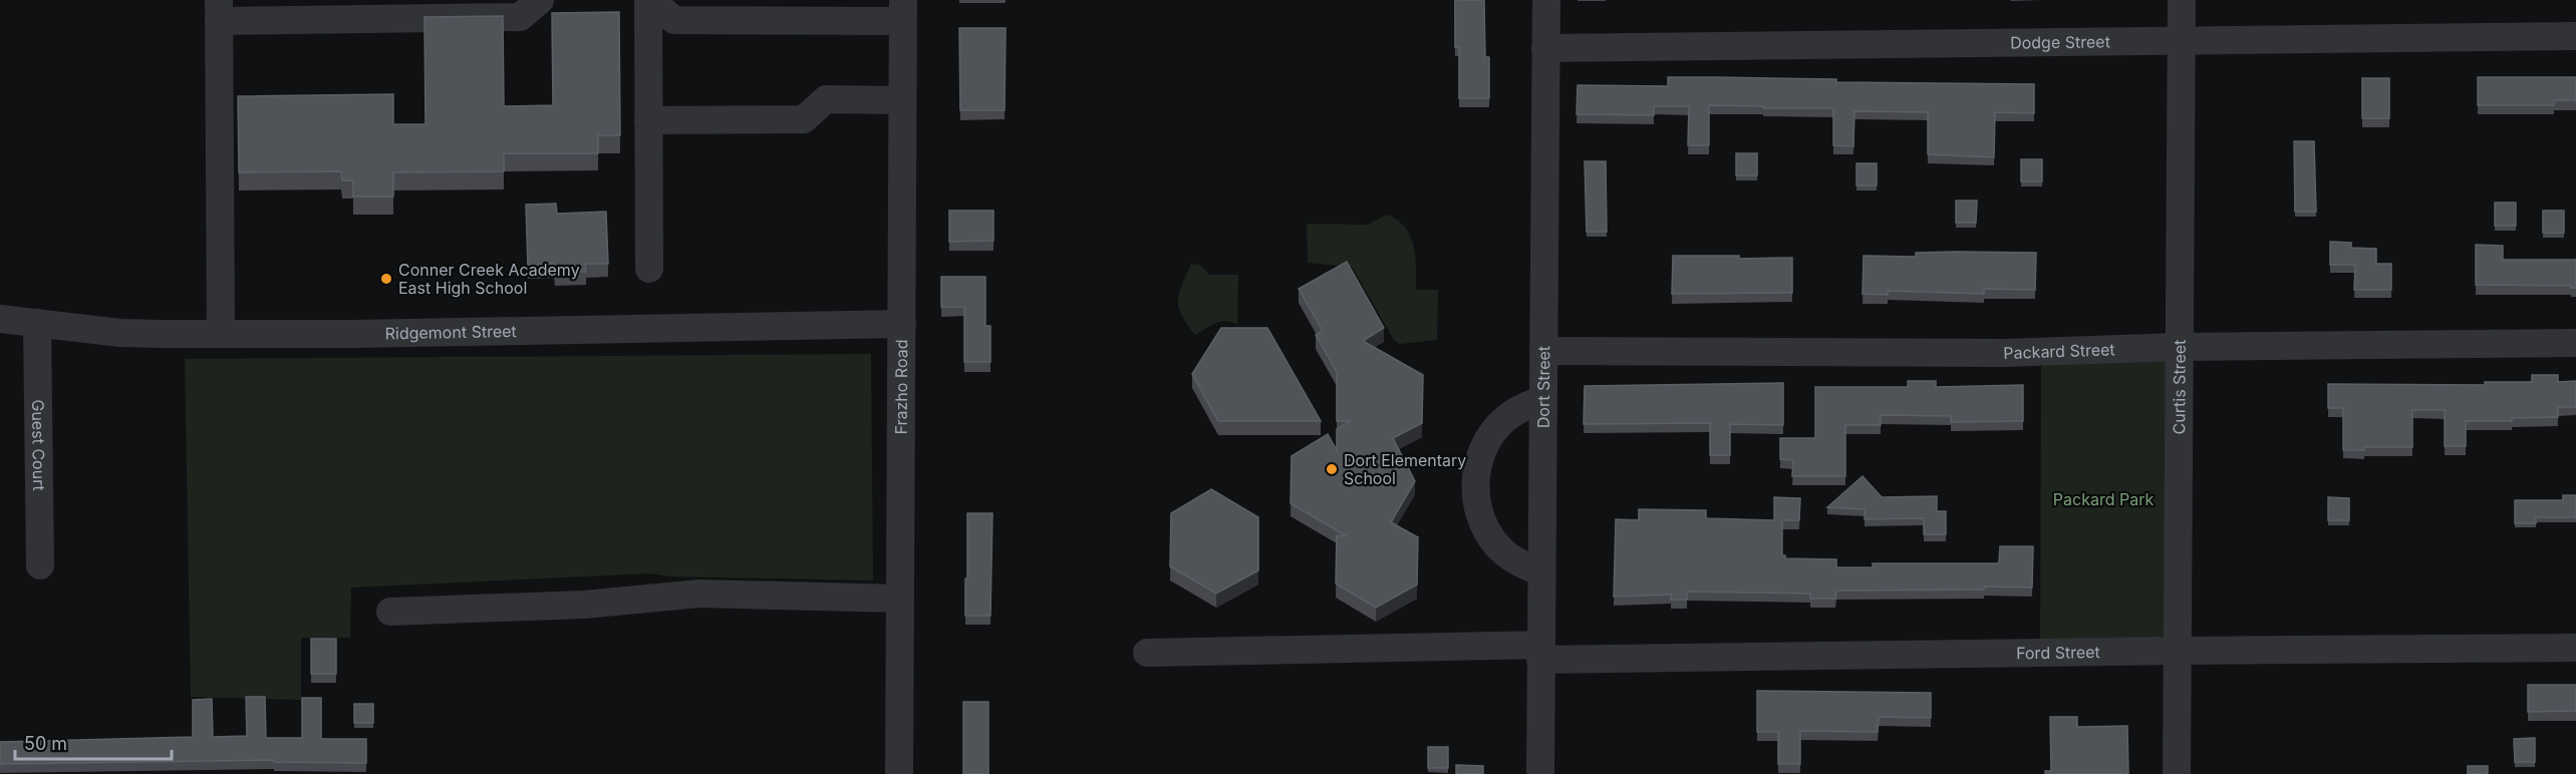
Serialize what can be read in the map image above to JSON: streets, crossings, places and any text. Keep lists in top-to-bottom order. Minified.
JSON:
{"streets":{"street":["Dodge Street","Ridgemont Street","Packard Street","Frazho Road","Dort Street","Curtis Street","Guest Court","Ford Street"]},"crossings":[["Dodge Street","Dort Street"],["Dodge Street","Curtis Street"],["Ridgemont Street","Frazho Road"],["Ridgemont Street","Guest Court"],["Packard Street","Dort Street"],["Packard Street","Curtis Street"],["Dort Street","Ford Street"],["Curtis Street","Ford Street"]],"parks":["Packard Park"],"places":["Conner Creek Academy East High School","Dort Elementary School"],"scale_bar":"50 m"}
